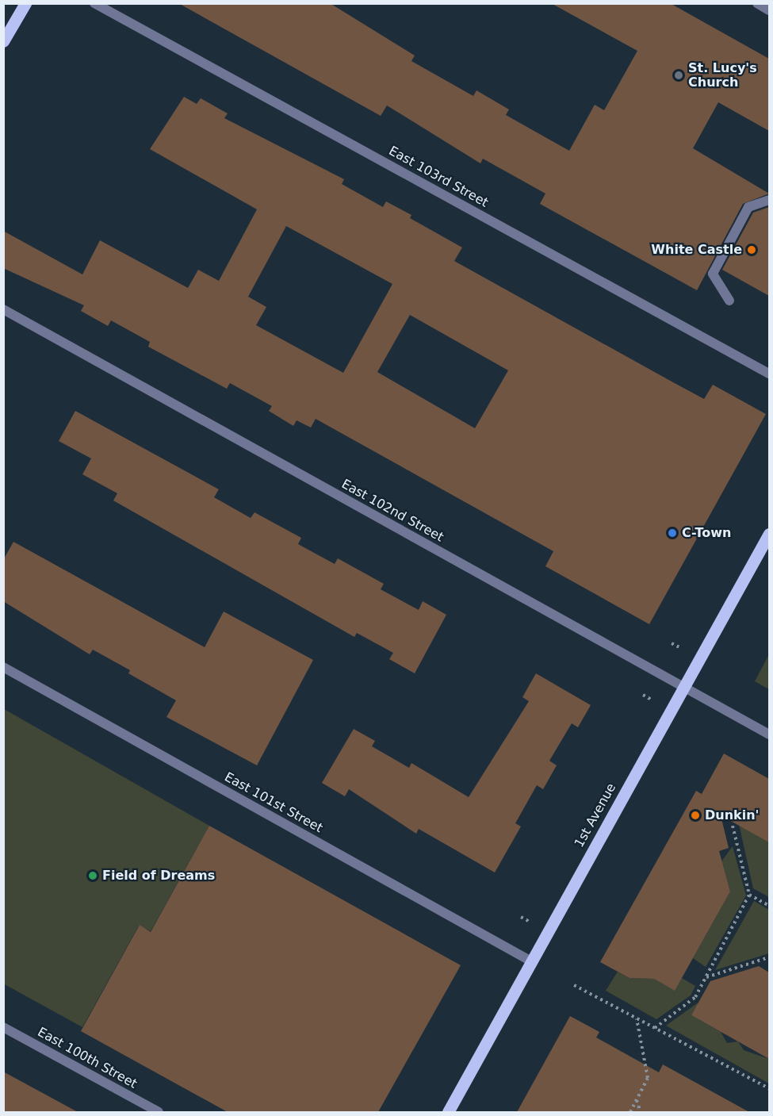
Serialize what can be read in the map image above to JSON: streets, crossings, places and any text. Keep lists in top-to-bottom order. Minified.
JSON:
{"streets":{"main road":["1st Avenue"],"street":["East 103rd Street","East 102nd Street","East 101st Street","East 100th Street"]},"crossings":[["East 102nd Street","1st Avenue"],["East 101st Street","1st Avenue"]],"places":["St. Lucy's Church","White Castle","C-Town","Dunkin'","Field of Dreams"]}
